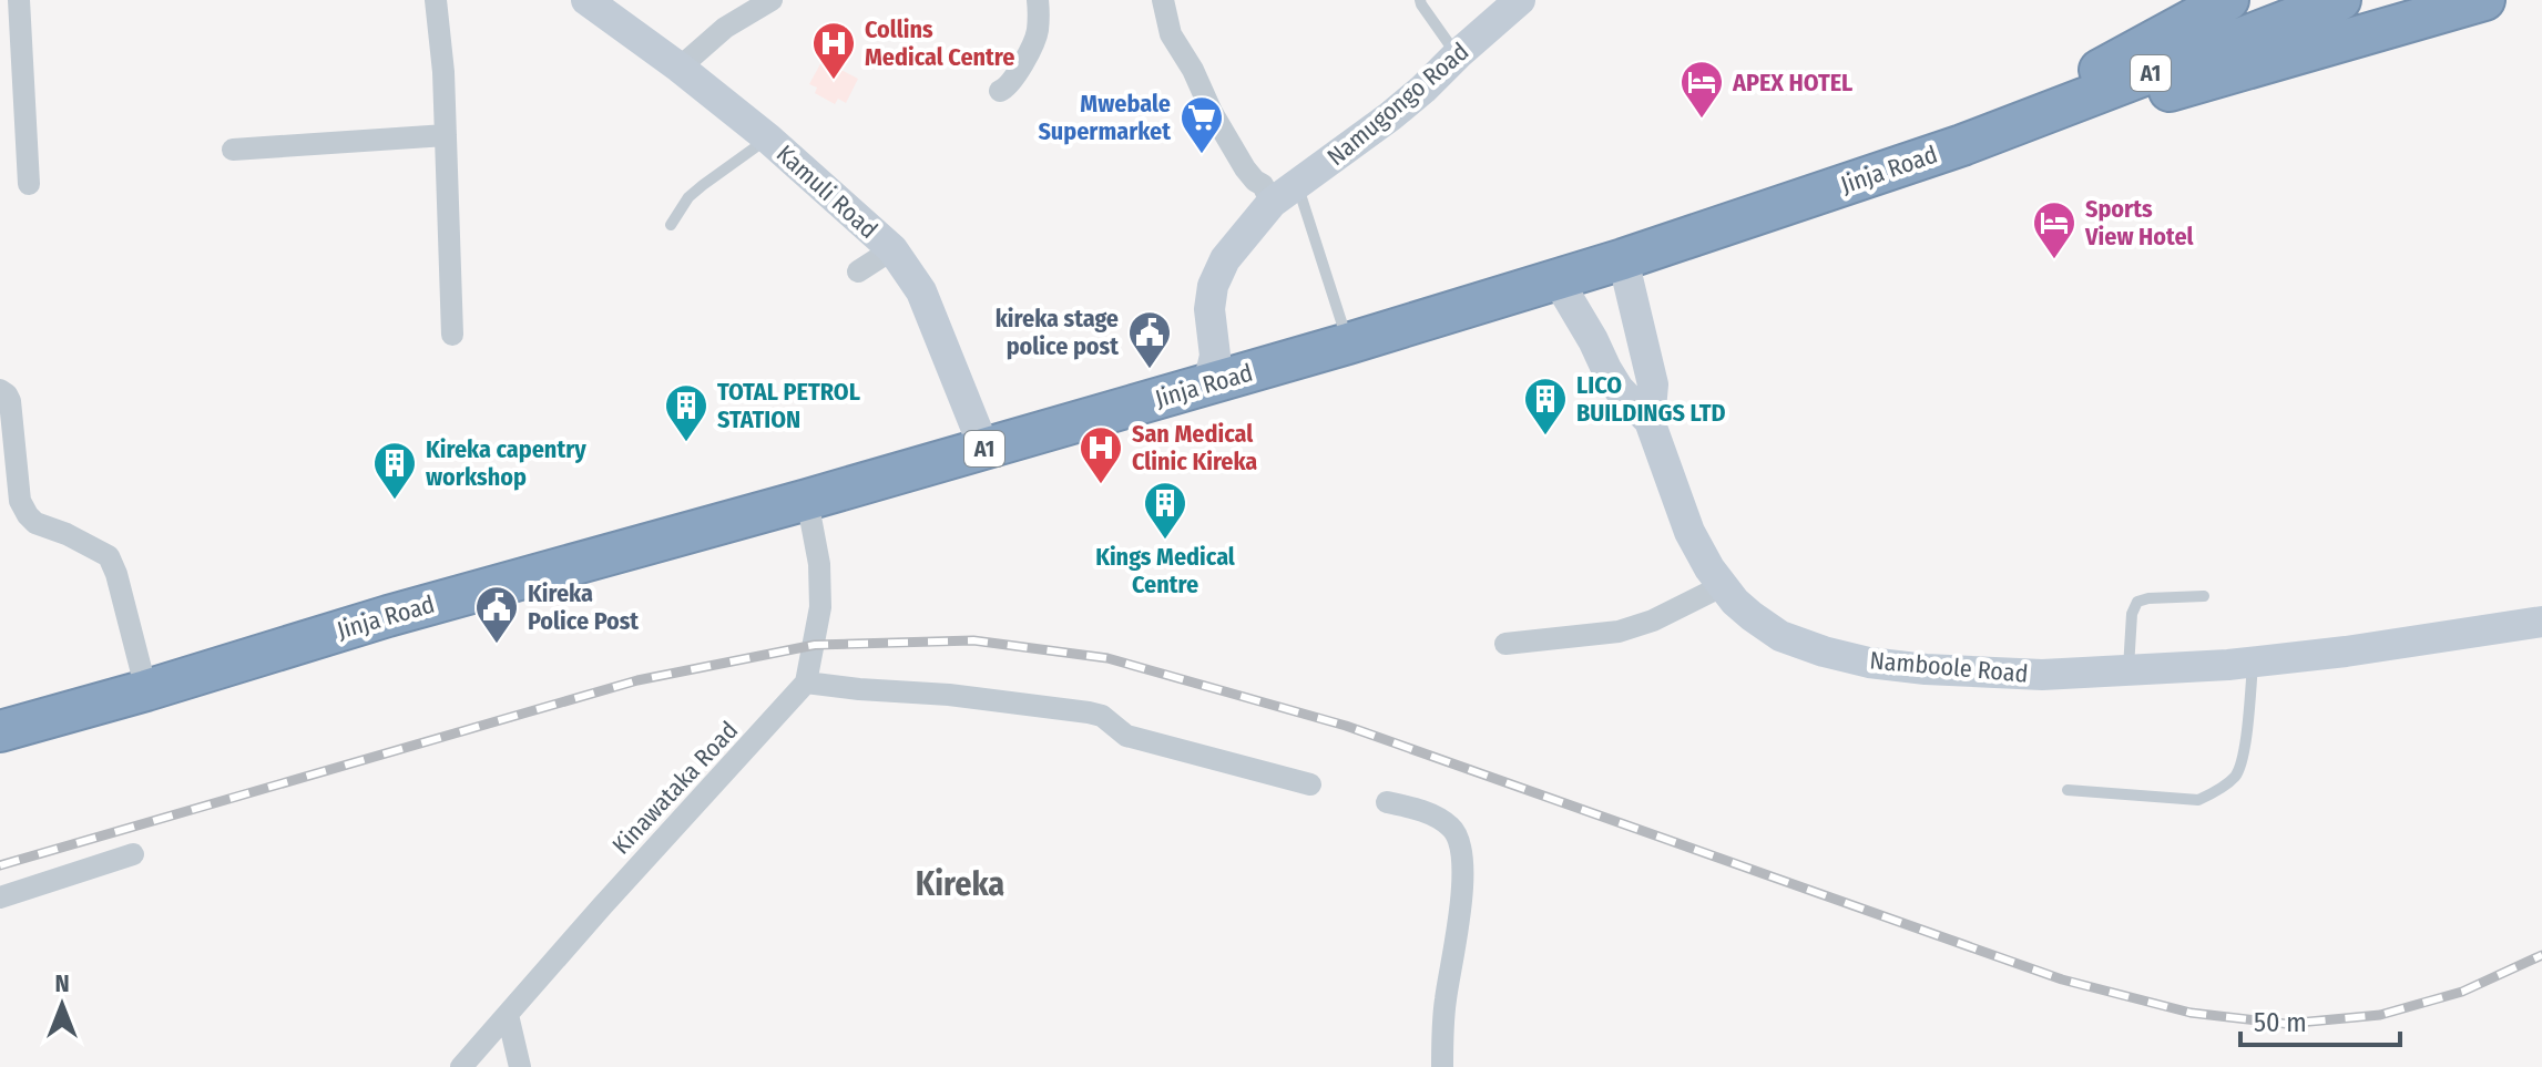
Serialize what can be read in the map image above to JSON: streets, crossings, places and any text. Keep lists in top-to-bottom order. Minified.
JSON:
{"streets":{"highway":["A1","Jinja Road"],"street":["Namugongo Road","Kamuli Road","Namboole Road","Kinawataka Road"]},"crossings":[["Namugongo Road","Jinja Road"],["Jinja Road","Kamuli Road"],["Jinja Road","Namboole Road"]],"districts":["Kireka"],"places":{"hospital":["Collins Medical Centre","San Medical Clinic Kireka"],"hotel":["APEX HOTEL","Sports View Hotel"],"supermarket":["Mwebale Supermarket"],"public building":["kireka stage police post","Kireka Police Post"],"building":["LICO BUILDINGS LTD","TOTAL PETROL STATION","Kireka capentry workshop","Kings Medical Centre"]},"scale_bar":"50 m","north":"top"}
